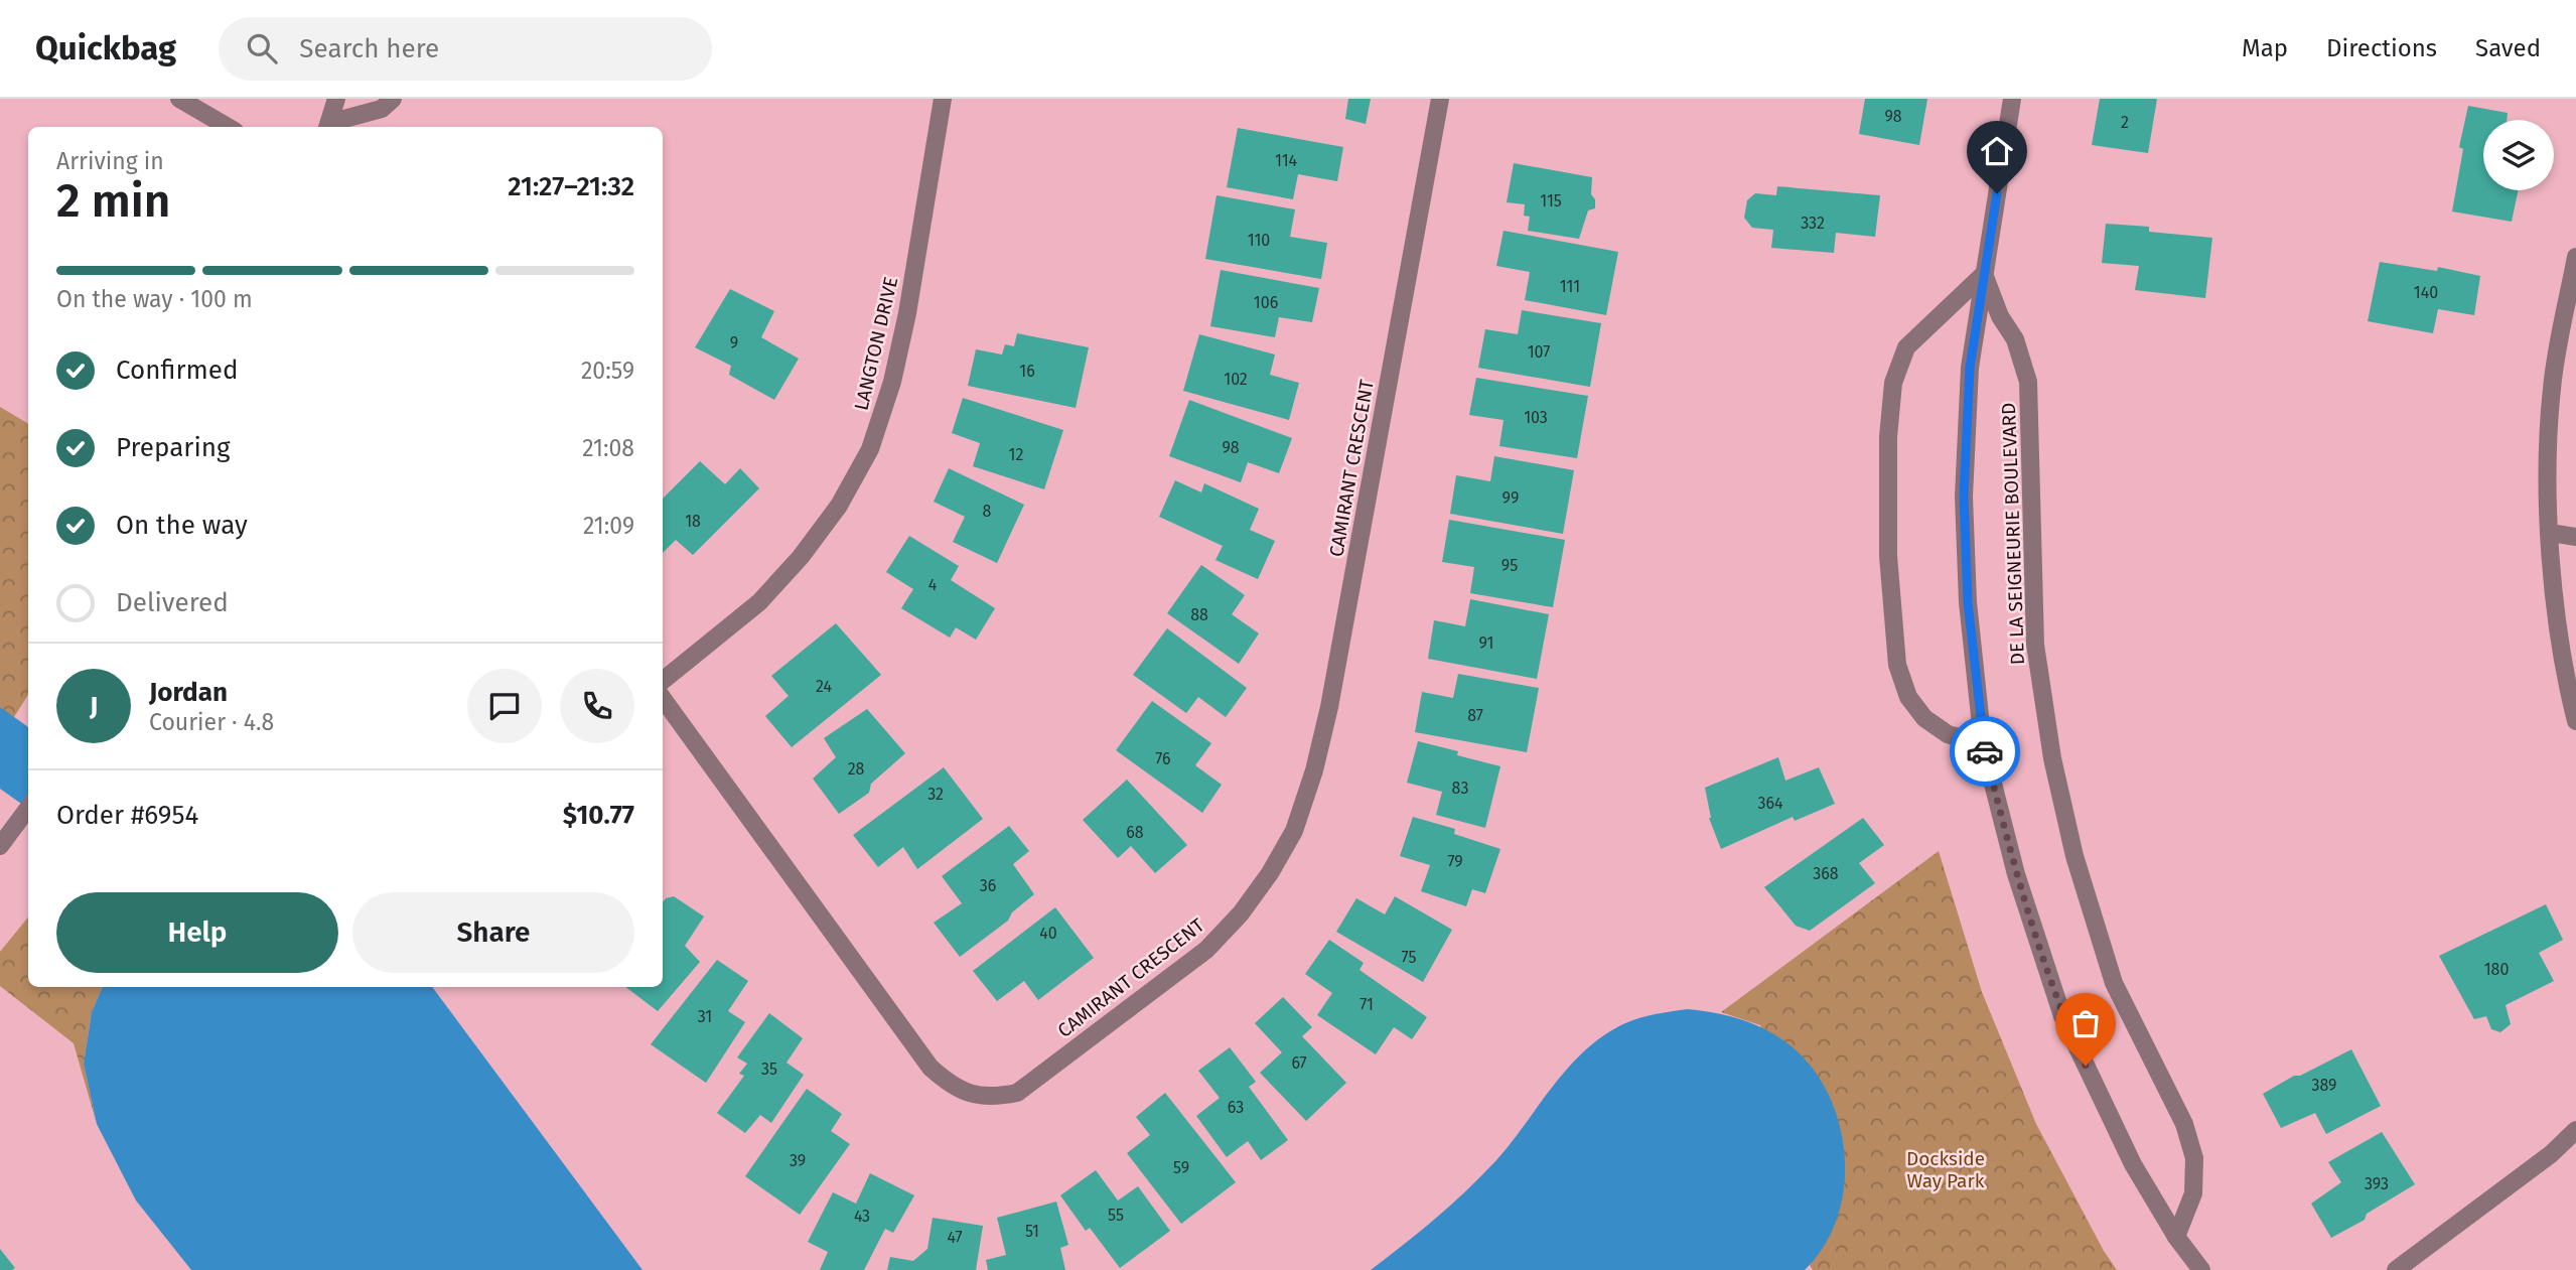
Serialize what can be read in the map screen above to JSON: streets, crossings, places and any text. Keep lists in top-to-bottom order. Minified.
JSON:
{"streets":{"street":["LANGTON DRIVE","CAMIRANT CRESCENT","DE LA SEIGNEURIE BOULEVARD"]},"parks":["Dockside Way Park"],"house_numbers":["98","2","114","115","332","110","111","140","106","9","107","16","102","103","98","12","99","8","18","95","4","88","91","24","87","76","28","83","32","364","68","79","368","36","40","75","180","71","31","67","35","389","63","39","59","393","55","43","51","47"],"page":{"header":"Quickbag","search":"Search here","nav":["Map","Directions","Saved"],"heading":["2 min","Arriving in","21:27–21:32"],"panel":["Jordan","Courier · 4.8","Order #6954","$10.77"],"bar":"On the way · 100 m","list":[["Confirmed","20:59"],["Preparing","21:08"],["On the way","21:09"],"Delivered"],"round":"J","buttons":["Help","Share"]}}
